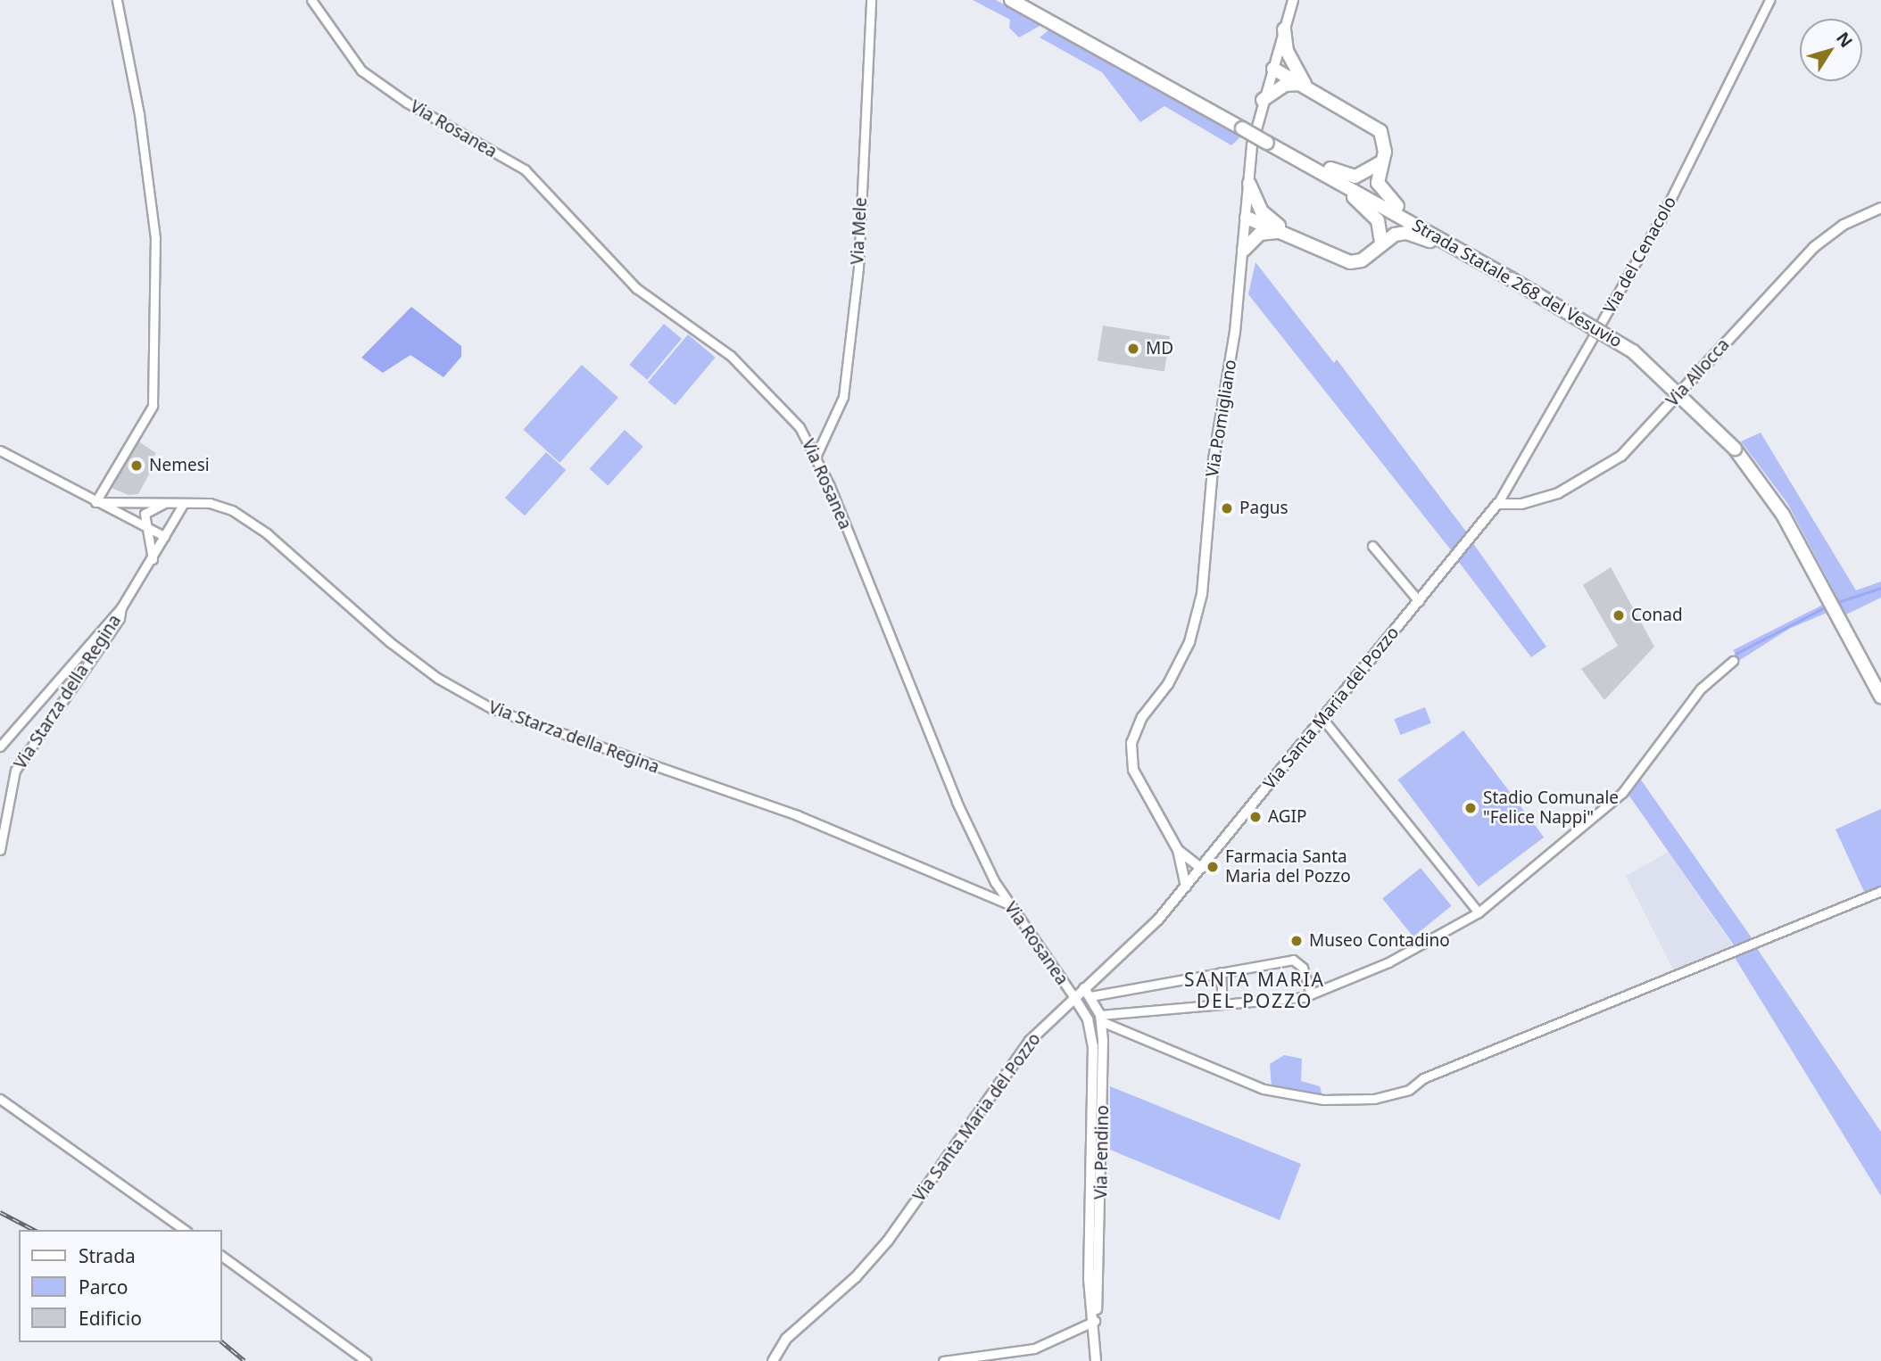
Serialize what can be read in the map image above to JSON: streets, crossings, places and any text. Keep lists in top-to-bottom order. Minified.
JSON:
{"streets":{"highway":["Strada Statale 268 del Vesuvio"],"street":["Via Rosanea","Via Mele","Via del Cenacolo","Via Allocca","Via Pomigliano","Via Starza della Regina","Via Santa Maria del Pozzo","Via Pendino"]},"crossings":[["Via Rosanea","Via Mele"],["Via Rosanea","Via Starza della Regina"],["Via Rosanea","Via Santa Maria del Pozzo"],["Via Rosanea","Via Pendino"],["Via del Cenacolo","Via Allocca"],["Via del Cenacolo","Via Santa Maria del Pozzo"],["Via Allocca","Via Santa Maria del Pozzo"],["Via Pomigliano","Via Santa Maria del Pozzo"],["Via Santa Maria del Pozzo","Via Pendino"]],"districts":["SANTA MARIA DEL POZZO"],"places":["MD","Nemesi","Pagus","Conad","Stadio Comunale \"Felice Nappi\"","AGIP","Farmacia Santa Maria del Pozzo","Museo Contadino"],"legend":["Strada","Parco","Edificio"],"north":"top right"}
